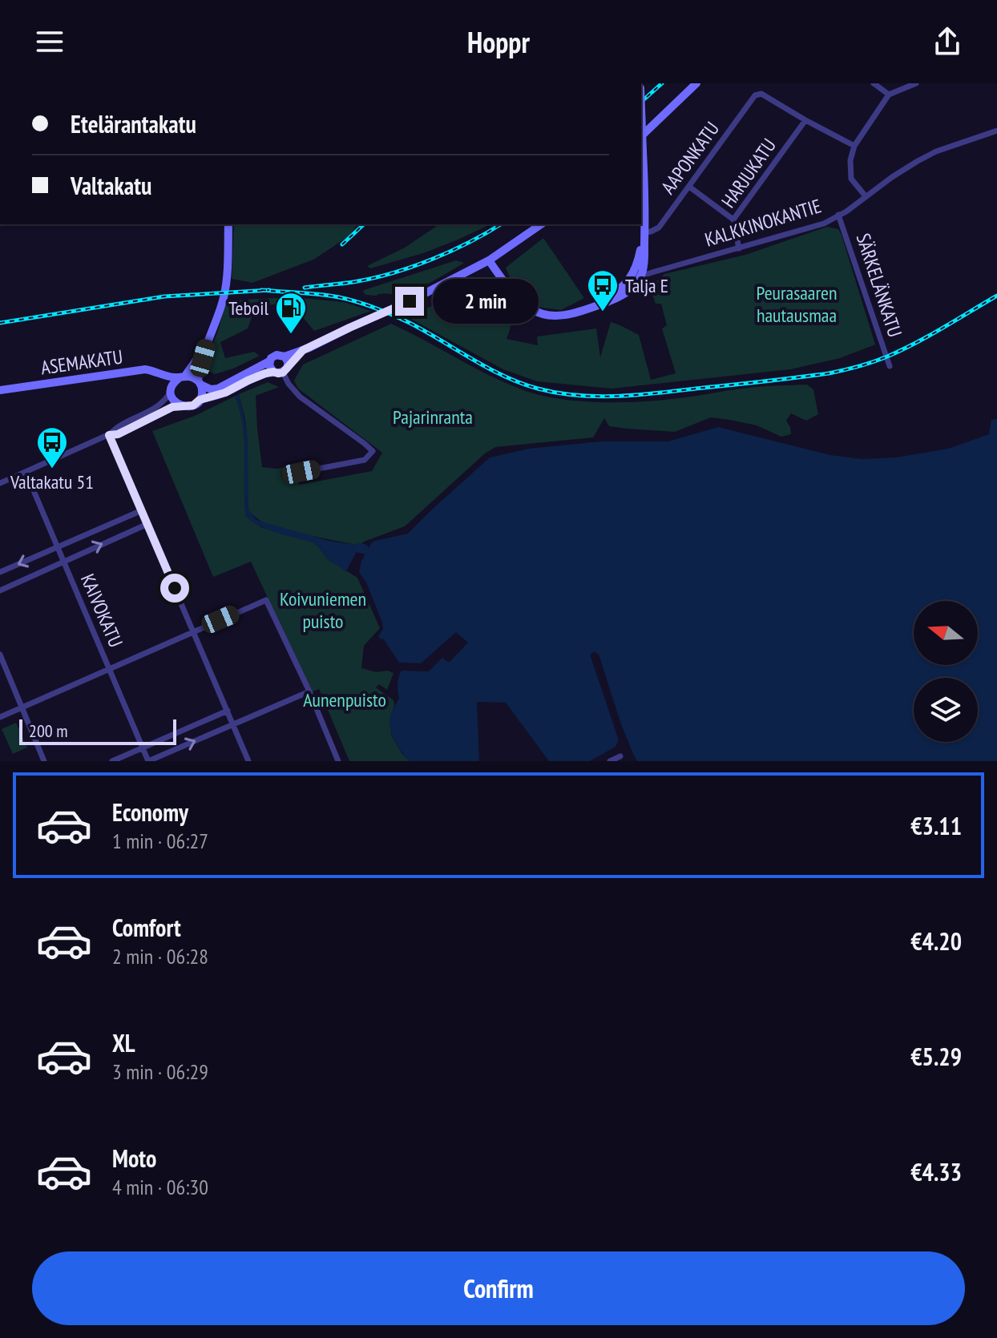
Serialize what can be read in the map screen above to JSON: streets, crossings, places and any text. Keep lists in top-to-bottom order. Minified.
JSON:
{"streets":{"main road":["ASEMAKATU"],"street":["AAPONKATU","HARJUKATU","KALKKINOKANTIE","SÄRKELÄNKATU","KAIVOKATU"]},"crossings":[["AAPONKATU","HARJUKATU"],["HARJUKATU","KALKKINOKANTIE"],["KALKKINOKANTIE","SÄRKELÄNKATU"]],"parks":["Peurasaaren hautausmaa","Pajarinranta","Koivuniemen puisto","Aunenpuisto"],"places":{"bus stop":["Talja E","Valtakatu 51"],"fuel station":["Teboil"]},"scale_bar":"200 m","north":"left","page":{"header":"Hoppr","banner":["Etelärantakatu","Valtakatu"],"bubble":"2 min","scale":"200 m","list":[{"name":"Economy","note":"1 min · 06:27","value":"€3.11"},{"name":"Comfort","note":"2 min · 06:28","value":"€4.20"},{"name":"XL","note":"3 min · 06:29","value":"€5.29"},{"name":"Moto","note":"4 min · 06:30","value":"€4.33"}],"buttons":"Confirm"}}
